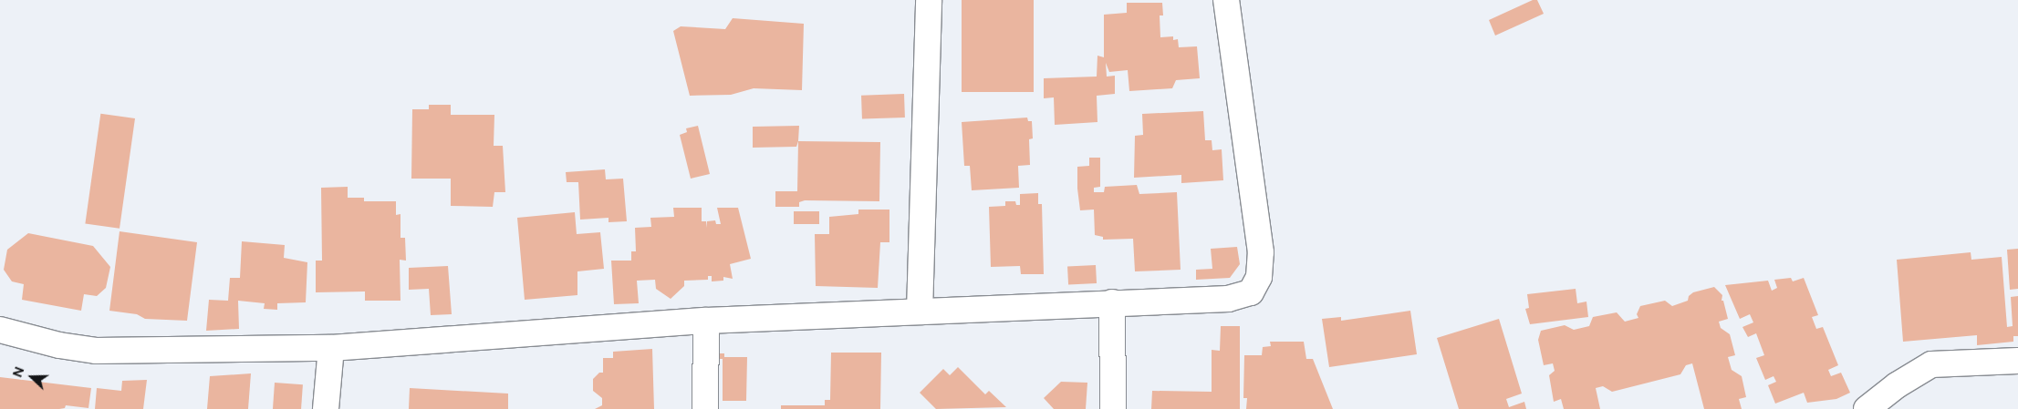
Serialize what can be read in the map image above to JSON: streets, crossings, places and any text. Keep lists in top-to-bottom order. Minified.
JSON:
{"north":"left"}
